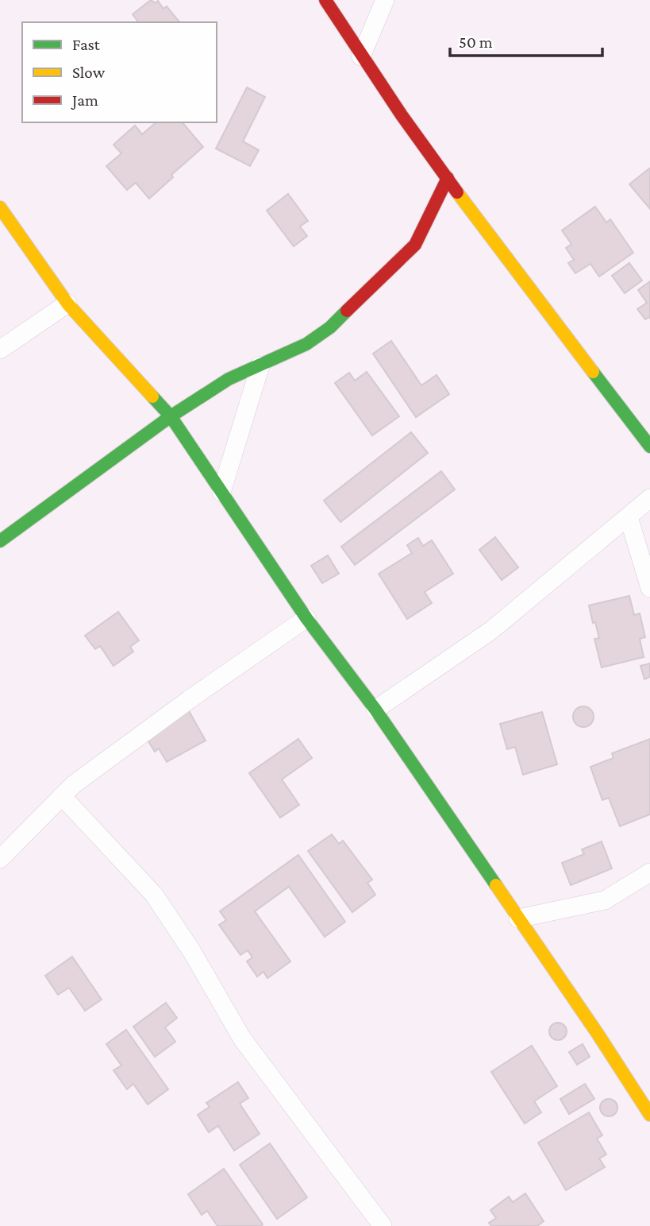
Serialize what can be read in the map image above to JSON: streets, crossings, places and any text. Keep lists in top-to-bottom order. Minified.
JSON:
{"legend":["Fast","Slow","Jam"],"scale_bar":"50 m"}
